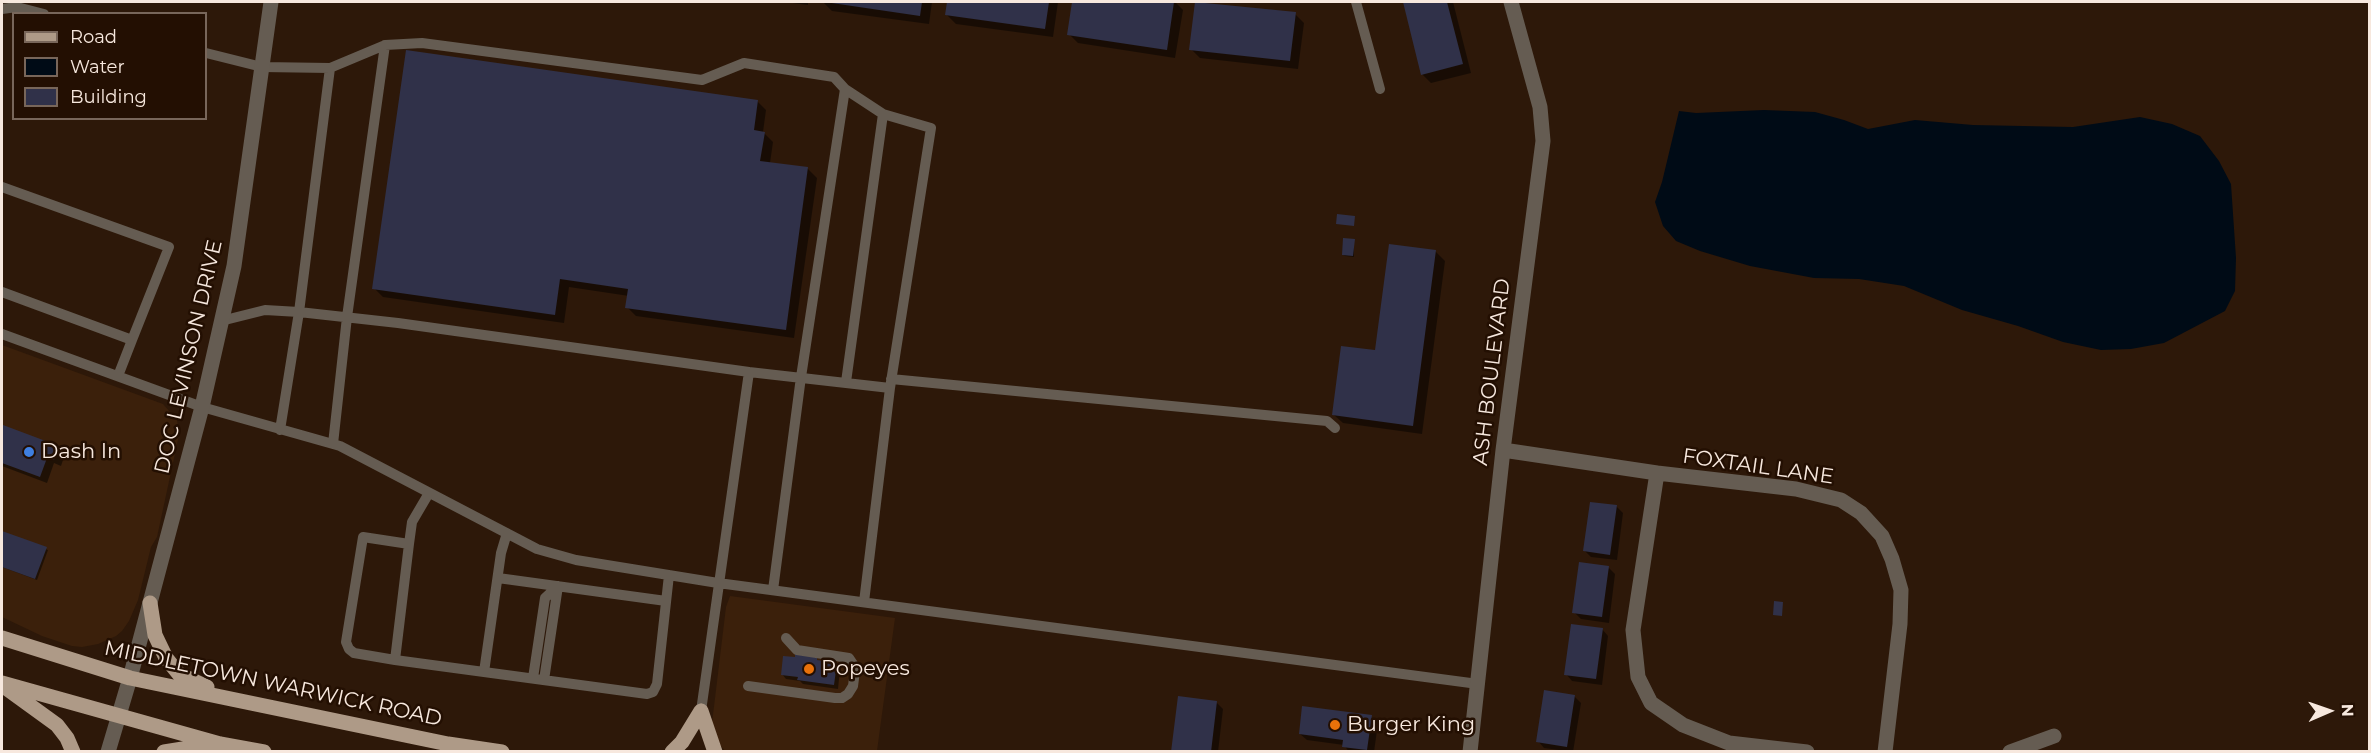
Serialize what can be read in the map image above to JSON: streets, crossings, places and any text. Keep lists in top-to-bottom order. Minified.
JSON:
{"streets":{"main road":["MIDDLETOWN WARWICK ROAD"],"street":["DOC LEVINSON DRIVE","ASH BOULEVARD","FOXTAIL LANE"]},"crossings":[["DOC LEVINSON DRIVE","MIDDLETOWN WARWICK ROAD"],["ASH BOULEVARD","FOXTAIL LANE"]],"places":["Dash In","Popeyes","Burger King"],"legend":["Road","Water","Building"],"north":"right"}
